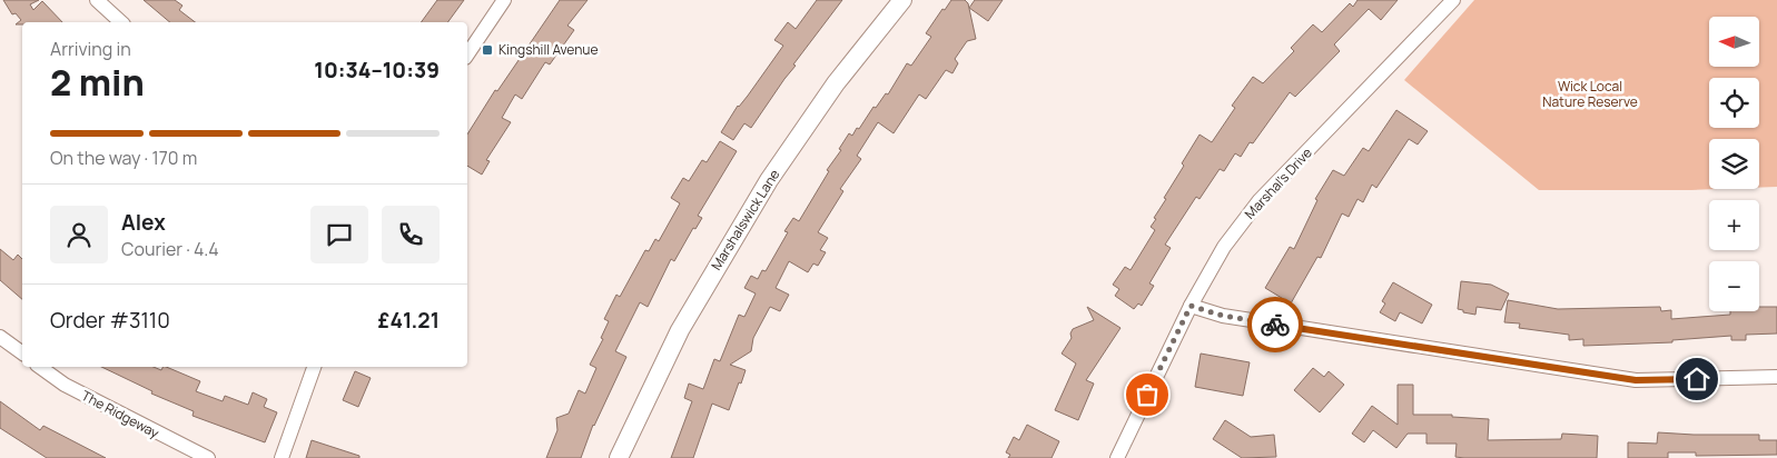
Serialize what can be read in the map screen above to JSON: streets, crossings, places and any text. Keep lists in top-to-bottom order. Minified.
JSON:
{"streets":{"street":["Marshal's Drive","Marshalswick Lane","The Ridgeway"]},"parks":["Wick Local Nature Reserve"],"places":{"transit":["Kingshill Avenue"]},"north":"left","page":{"map_buttons":["+","−"],"heading":["2 min","Arriving in","10:34–10:39"],"panel":["Alex","Courier · 4.4","Order #3110","£41.21"],"bar":"On the way · 170 m"}}
